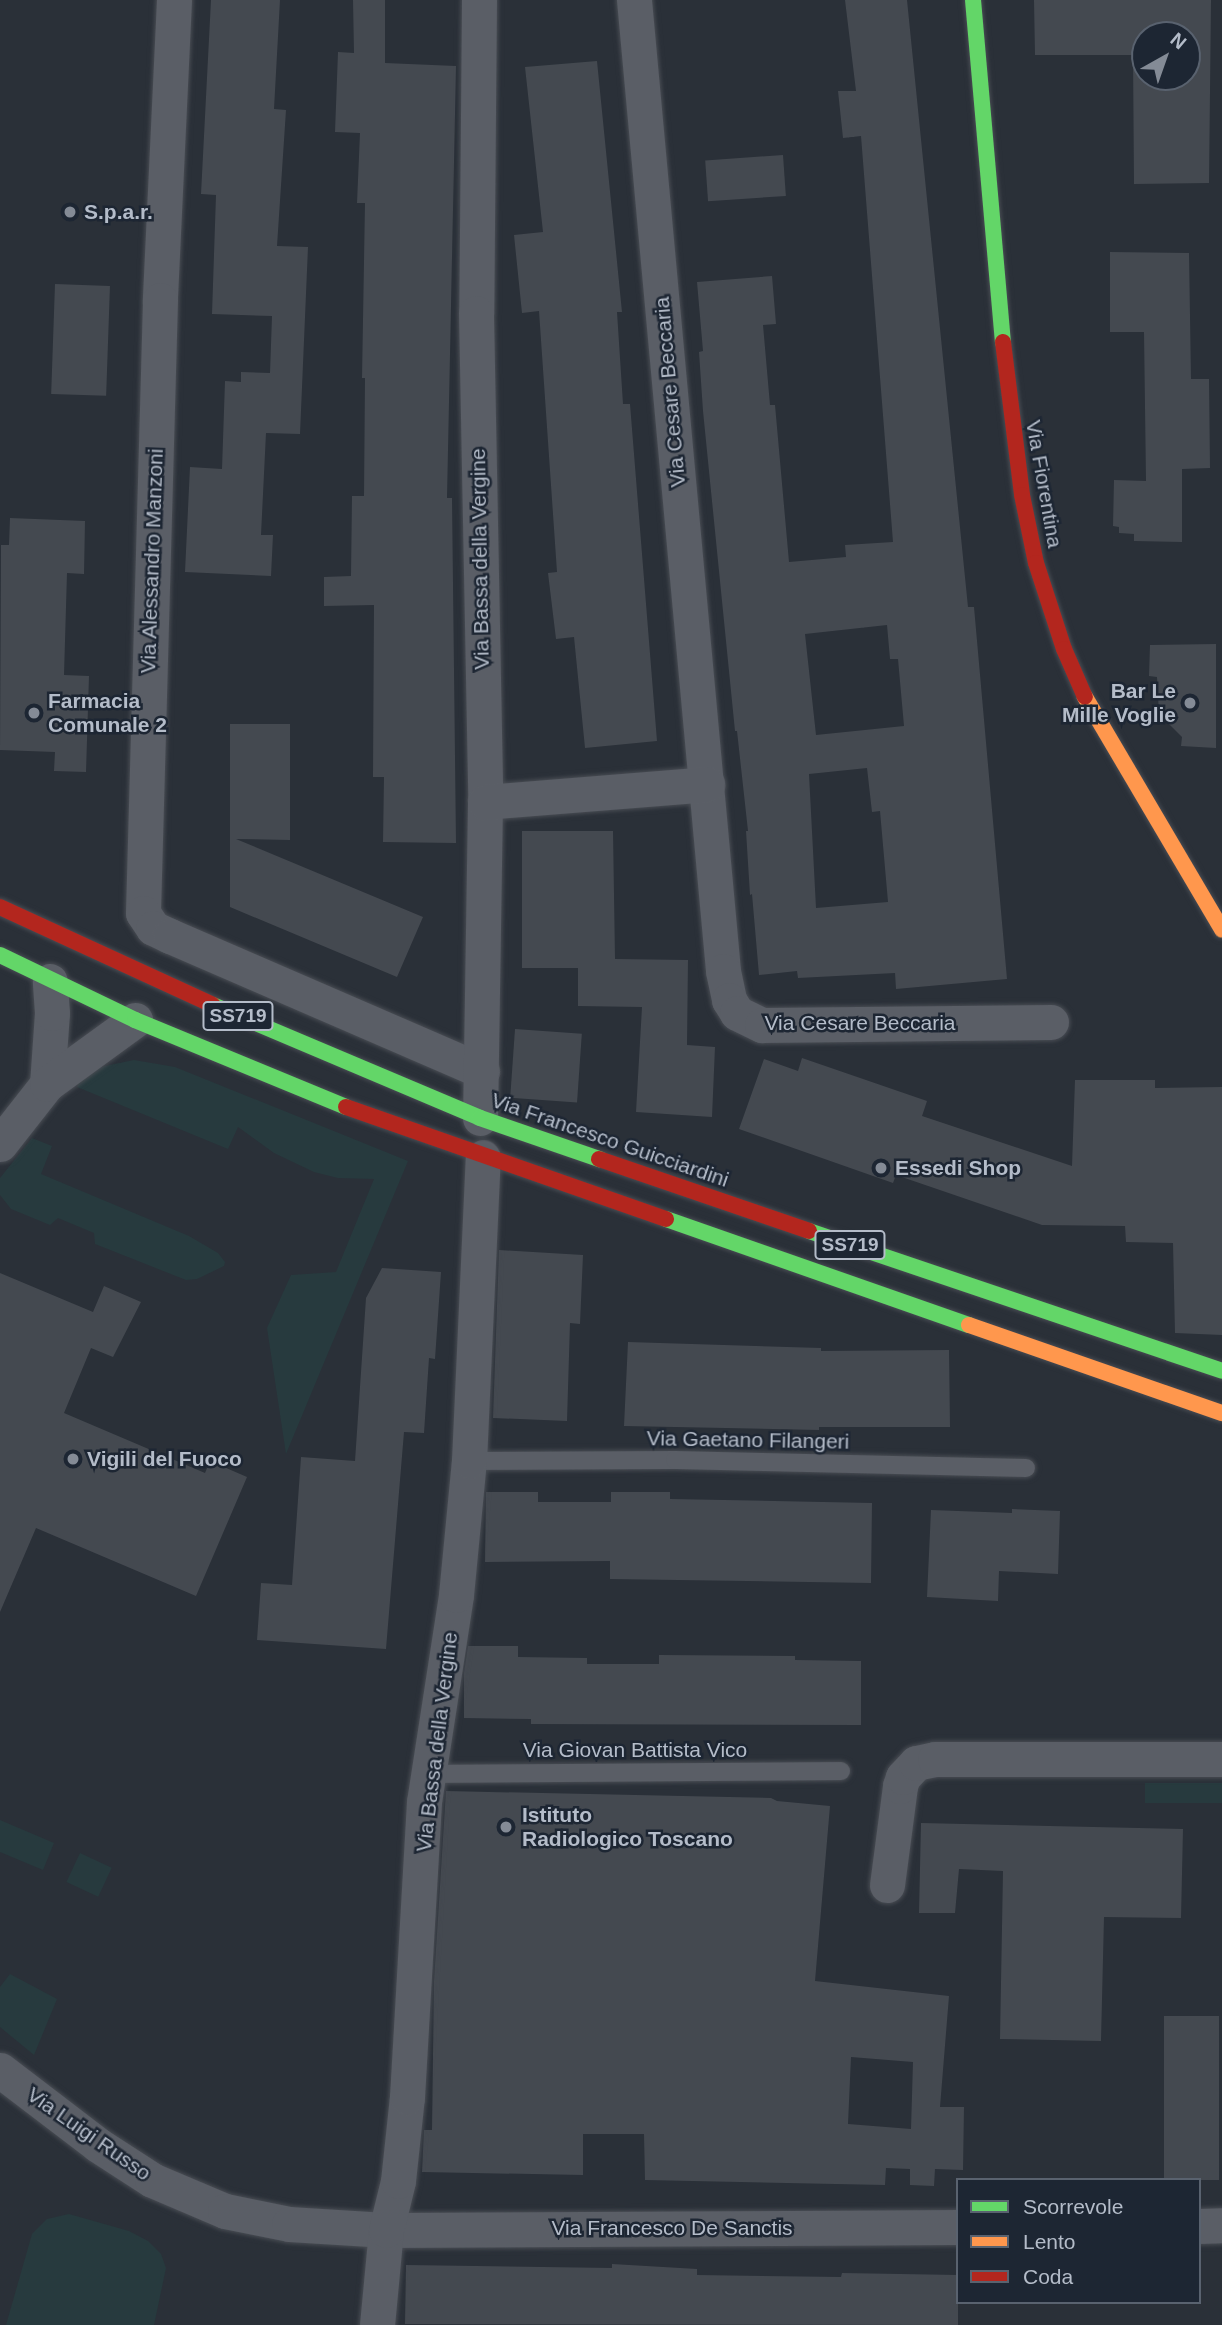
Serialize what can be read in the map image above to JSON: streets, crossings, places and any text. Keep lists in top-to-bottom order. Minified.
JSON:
{"streets":{"main road":["Via Fiorentina","SS719","Via Francesco Guicciardini"],"street":["Via Cesare Beccaria","Via Bassa della Vergine","Via Alessandro Manzoni","Via Luigi Russo","Via Francesco De Sanctis"],"lane":["Via Gaetano Filangeri","Via Giovan Battista Vico"]},"crossings":[["Via Bassa della Vergine","Via Alessandro Manzoni"],["Via Bassa della Vergine","Via Francesco Guicciardini"],["Via Bassa della Vergine","Via Gaetano Filangeri"],["Via Bassa della Vergine","Via Giovan Battista Vico"],["Via Bassa della Vergine","Via Luigi Russo"],["Via Bassa della Vergine","Via Francesco De Sanctis"],["Via Luigi Russo","Via Francesco De Sanctis"]],"places":["S.p.a.r.","Bar Le Mille Voglie","Farmacia Comunale 2","Essedi Shop","Vigili del Fuoco","Istituto Radiologico Toscano"],"legend":["Scorrevole","Lento","Coda"],"north":"top right"}
